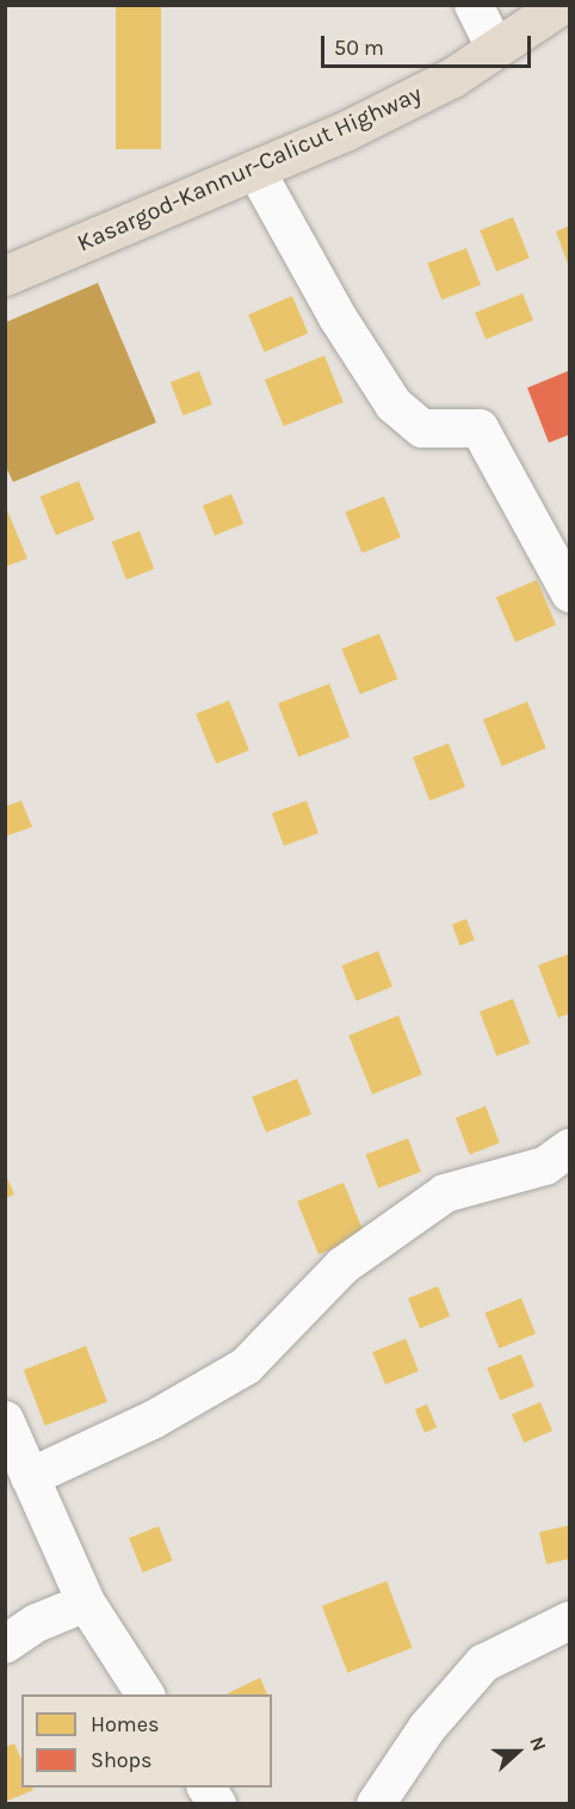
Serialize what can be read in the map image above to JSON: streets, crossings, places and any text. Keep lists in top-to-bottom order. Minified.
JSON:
{"streets":{"highway":["Kasargod-Kannur-Calicut Highway"]},"legend":["Homes","Shops"],"scale_bar":"50 m","north":"right"}
